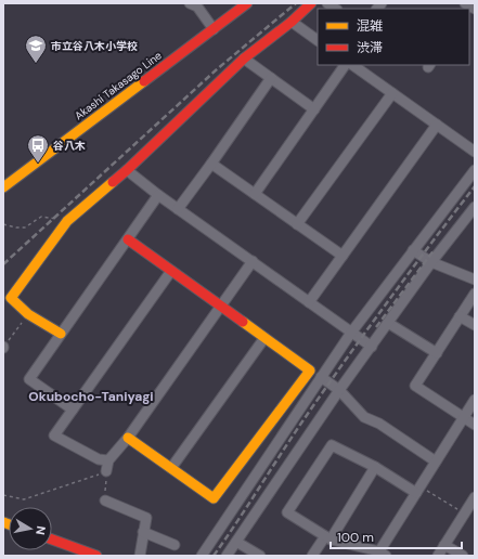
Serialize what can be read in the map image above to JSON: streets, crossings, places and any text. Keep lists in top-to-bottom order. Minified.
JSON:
{"streets":{"street":["Akashi Takasago Line"]},"districts":["Okubocho-Taniyagi"],"places":{"school or university":["市立谷八木小学校"],"bus stop":["谷八木"]},"legend":["混雑","渋滞"],"scale_bar":"100 m","north":"right"}
